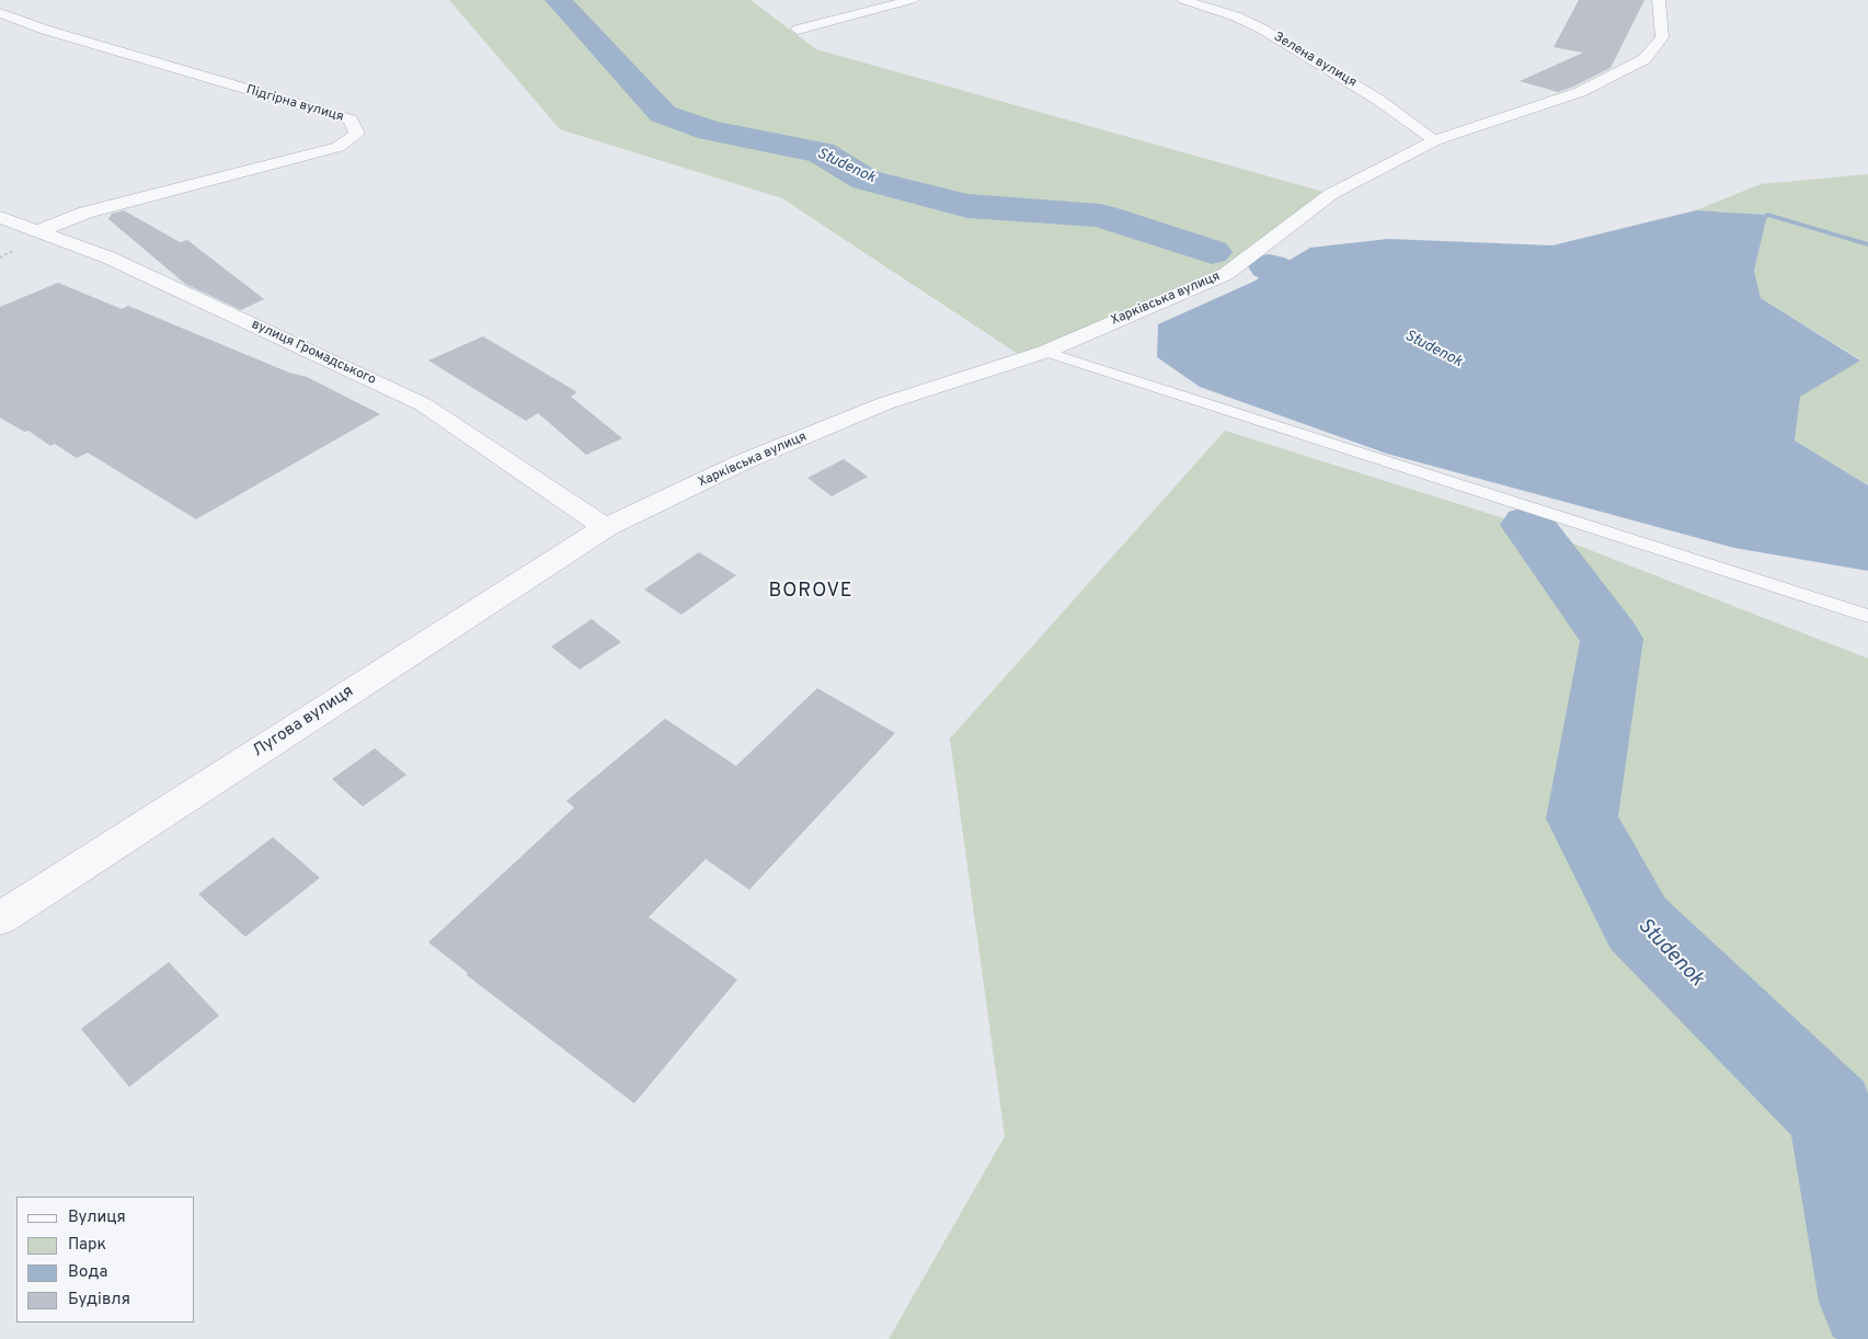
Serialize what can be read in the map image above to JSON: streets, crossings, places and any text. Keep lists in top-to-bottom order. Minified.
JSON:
{"streets":{"street":["Зелена вулиця","Підгірна вулиця","Харківська вулиця","вулиця Громадського","Лугова вулиця"]},"crossings":[["Зелена вулиця","Харківська вулиця"],["Підгірна вулиця","вулиця Громадського"],["Харківська вулиця","вулиця Громадського"],["Харківська вулиця","Лугова вулиця"],["вулиця Громадського","Лугова вулиця"]],"districts":["BOROVE"],"water":["Studenok"],"legend":["Вулиця","Парк","Вода","Будівля"]}
